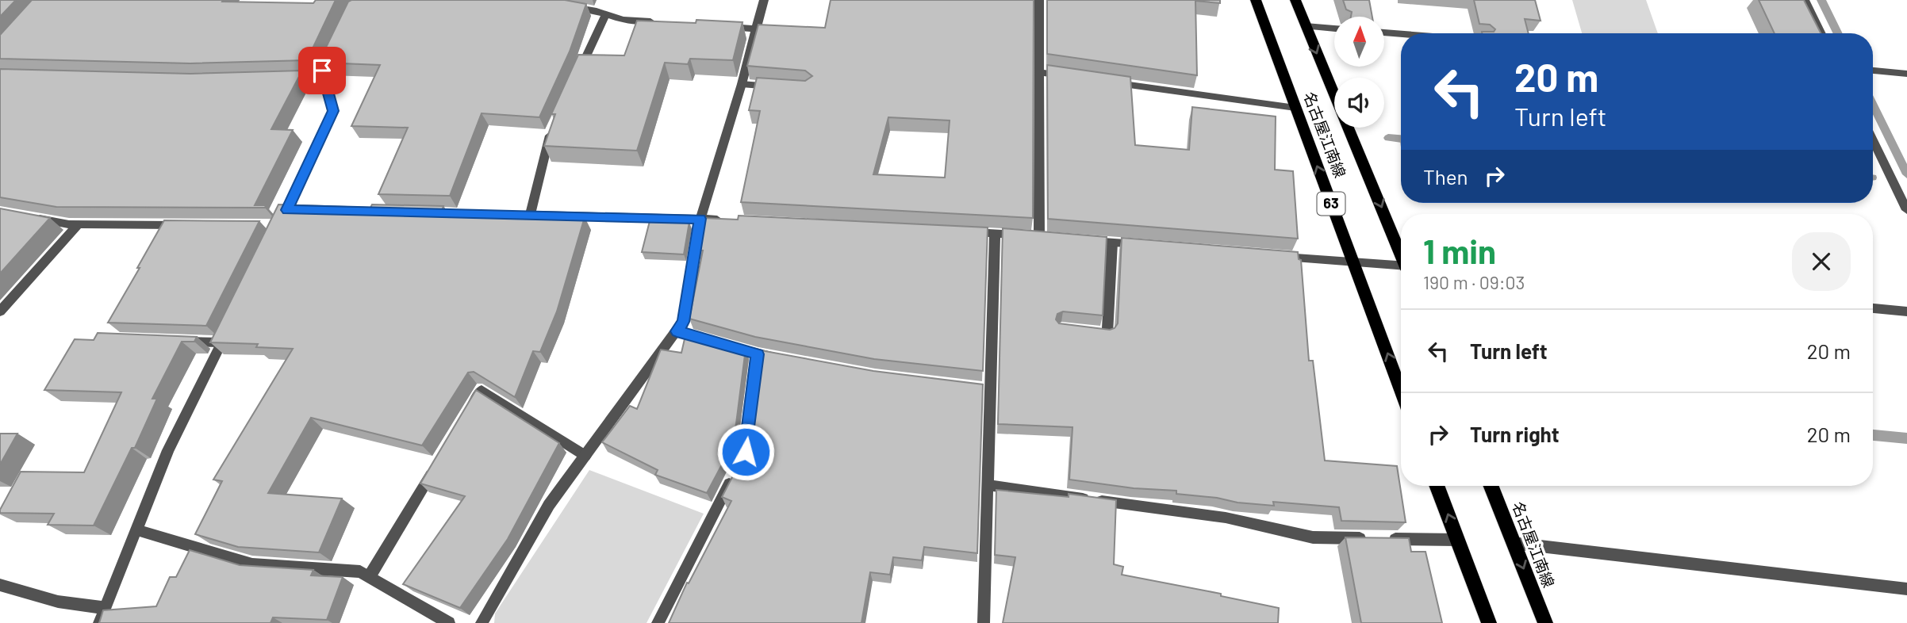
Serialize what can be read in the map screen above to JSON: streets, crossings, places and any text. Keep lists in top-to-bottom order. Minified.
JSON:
{"streets":{"main road":["名古屋江南線","63"]},"north":"top","page":{"turn":["20 m","Turn left"],"then":"Then","heading":["1 min","190 m · 09:03"],"list":[{"name":"Turn left","value":"20 m"},{"name":"Turn right","value":"20 m"}]}}
